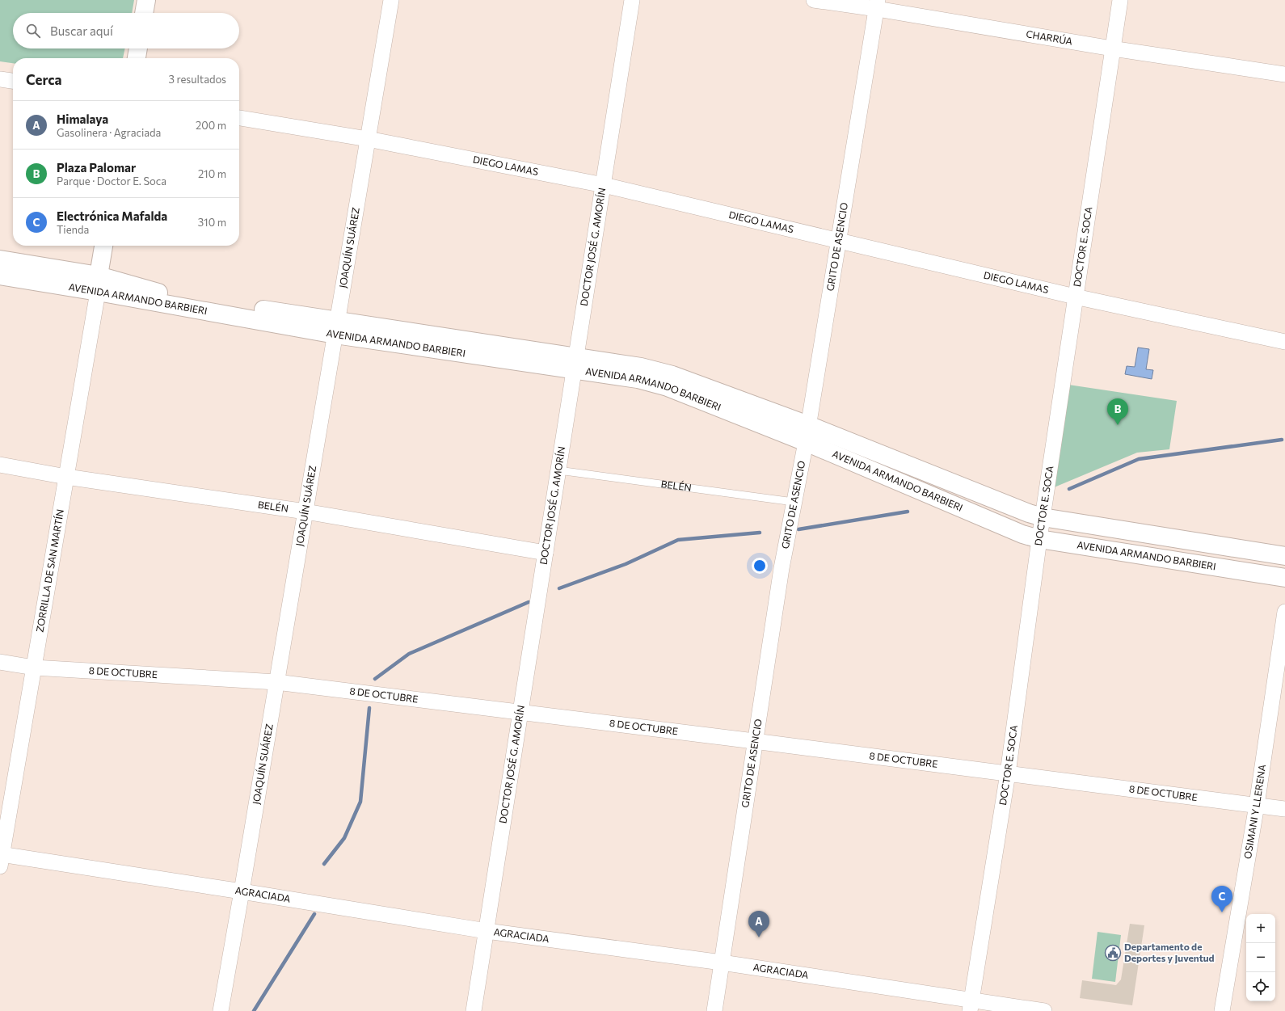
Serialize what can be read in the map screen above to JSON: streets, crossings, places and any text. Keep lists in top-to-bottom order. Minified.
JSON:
{"streets":{"street":["CHARRÚA","DIEGO LAMAS","DOCTOR JOSÉ G. AMORÍN","DOCTOR E. SOCA","JOAQUÍN SUÁREZ","GRITO DE ASENCIO","AVENIDA ARMANDO BARBIERI","BELÉN","ZORRILLA DE SAN MARTÍN","8 DE OCTUBRE","OSIMANI Y LLERENA","AGRACIADA"]},"crossings":[["CHARRÚA","DOCTOR E. SOCA"],["CHARRÚA","GRITO DE ASENCIO"],["DIEGO LAMAS","DOCTOR JOSÉ G. AMORÍN"],["DIEGO LAMAS","DOCTOR E. SOCA"],["DIEGO LAMAS","JOAQUÍN SUÁREZ"],["DIEGO LAMAS","GRITO DE ASENCIO"],["DOCTOR JOSÉ G. AMORÍN","AVENIDA ARMANDO BARBIERI"],["DOCTOR JOSÉ G. AMORÍN","BELÉN"],["DOCTOR JOSÉ G. AMORÍN","8 DE OCTUBRE"],["DOCTOR JOSÉ G. AMORÍN","AGRACIADA"],["DOCTOR E. SOCA","AVENIDA ARMANDO BARBIERI"],["DOCTOR E. SOCA","8 DE OCTUBRE"],["DOCTOR E. SOCA","AGRACIADA"],["JOAQUÍN SUÁREZ","AVENIDA ARMANDO BARBIERI"],["JOAQUÍN SUÁREZ","BELÉN"],["JOAQUÍN SUÁREZ","8 DE OCTUBRE"],["JOAQUÍN SUÁREZ","AGRACIADA"],["GRITO DE ASENCIO","AVENIDA ARMANDO BARBIERI"],["GRITO DE ASENCIO","BELÉN"],["GRITO DE ASENCIO","8 DE OCTUBRE"],["GRITO DE ASENCIO","AGRACIADA"],["AVENIDA ARMANDO BARBIERI","ZORRILLA DE SAN MARTÍN"],["BELÉN","ZORRILLA DE SAN MARTÍN"],["ZORRILLA DE SAN MARTÍN","8 DE OCTUBRE"],["ZORRILLA DE SAN MARTÍN","AGRACIADA"],["8 DE OCTUBRE","OSIMANI Y LLERENA"]],"places":{"public building":["Departamento de Deportes y Juventud"]},"page":{"search":"Buscar aquí","heading":["Cerca","3 resultados"],"list":[{"mark":"A","name":"Himalaya","note":"Gasolinera · Agraciada","value":"200 m"},{"mark":"B","name":"Plaza Palomar","note":"Parque · Doctor E. Soca","value":"210 m"},{"mark":"C","name":"Electrónica Mafalda","note":"Tienda","value":"310 m"}],"pins":["B","C","A"],"map_buttons":["+","−"]}}
